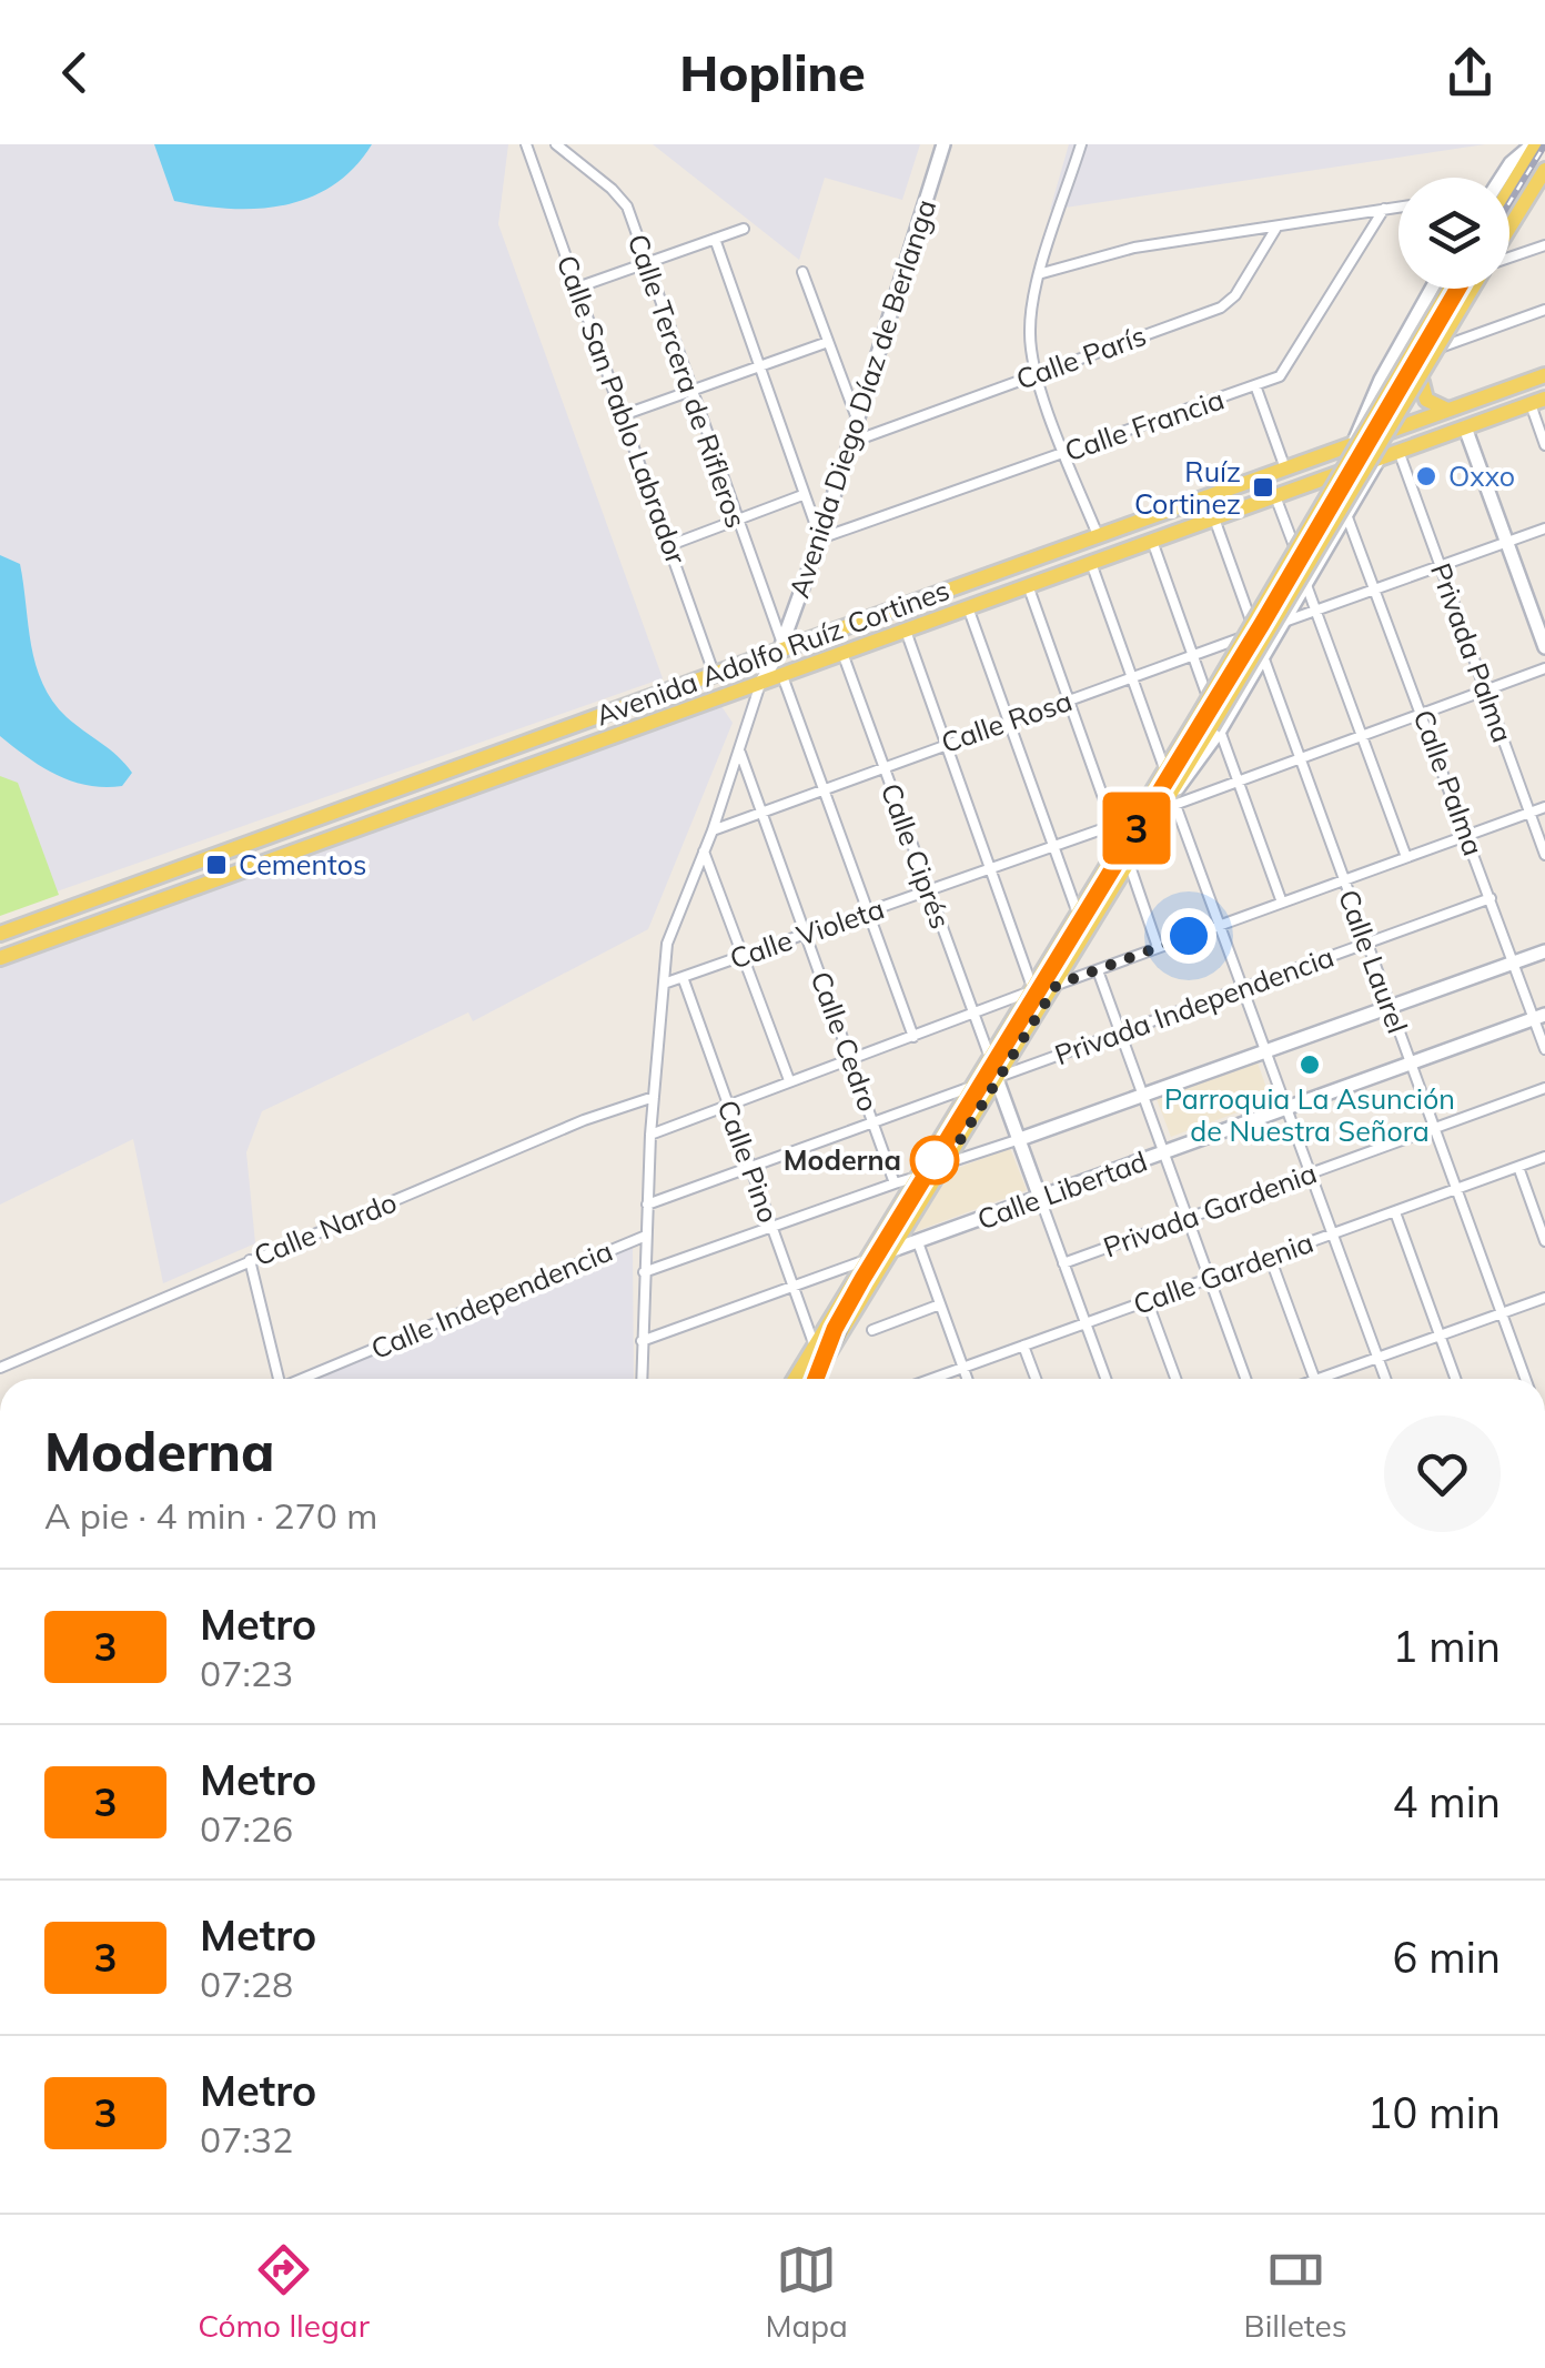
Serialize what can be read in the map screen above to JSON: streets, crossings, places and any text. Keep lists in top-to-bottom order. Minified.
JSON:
{"streets":{"main road":["Avenida Adolfo Ruíz Cortines"],"street":["Calle París","Calle Tercera de Rifleros","Avenida Diego Díaz de Berlanga","Calle San Pablo Labrador","Calle Francia","Privada Palma","Calle Rosa","Calle Palma","Calle Ciprés","Calle Violeta","Calle Laurel","Privada Independencia","Calle Cedro","Calle Pino","Calle Libertad","Privada Gardenia","Calle Nardo","Calle Gardenia","Calle Independencia"]},"crossings":[["Calle París","Avenida Diego Díaz de Berlanga"],["Calle Tercera de Rifleros","Avenida Diego Díaz de Berlanga"],["Calle Tercera de Rifleros","Avenida Adolfo Ruíz Cortines"],["Avenida Diego Díaz de Berlanga","Calle Francia"],["Avenida Diego Díaz de Berlanga","Avenida Adolfo Ruíz Cortines"],["Calle San Pablo Labrador","Avenida Adolfo Ruíz Cortines"],["Avenida Adolfo Ruíz Cortines","Privada Palma"],["Avenida Adolfo Ruíz Cortines","Calle Ciprés"],["Calle Rosa","Calle Ciprés"],["Calle Rosa","Calle Cedro"],["Calle Palma","Privada Independencia"],["Calle Palma","Calle Libertad"],["Calle Ciprés","Calle Violeta"],["Calle Violeta","Calle Cedro"],["Calle Violeta","Calle Pino"],["Calle Laurel","Privada Independencia"],["Calle Laurel","Calle Libertad"],["Calle Laurel","Privada Gardenia"],["Calle Laurel","Calle Gardenia"],["Privada Independencia","Calle Cedro"],["Privada Independencia","Calle Pino"],["Calle Cedro","Calle Independencia"],["Calle Pino","Calle Libertad"],["Calle Pino","Calle Independencia"]],"places":{"other":["Oxxo","Parroquia La Asunción de Nuestra Señora","Moderna"],"transit":["Ruíz Cortinez","Cementos"]},"lines":["metro line 3"],"page":{"header":"Hopline","on_map":"3","heading":["Moderna","A pie · 4 min · 270 m"],"list":[{"mark":"3","name":"Metro","note":"07:23","value":"1 min"},{"mark":"3","name":"Metro","note":"07:26","value":"4 min"},{"mark":"3","name":"Metro","note":"07:28","value":"6 min"},{"mark":"3","name":"Metro","note":"07:32","value":"10 min"}],"tabs":["Cómo llegar","Mapa","Billetes"]}}
